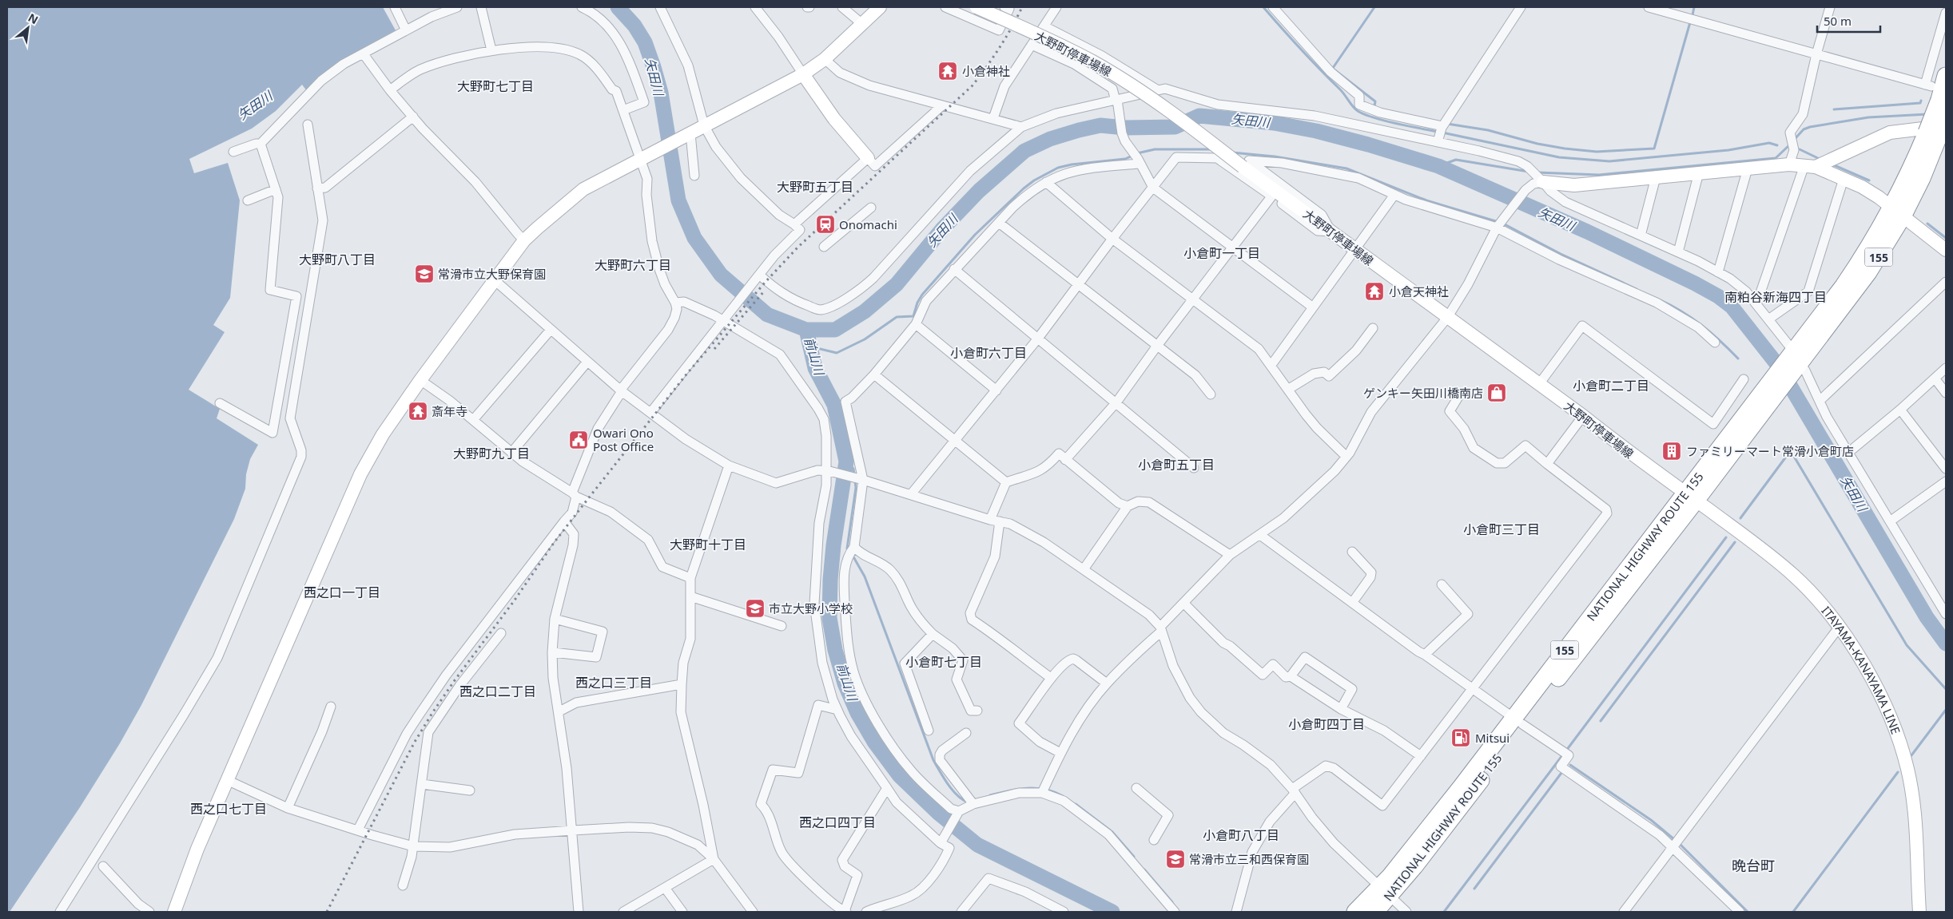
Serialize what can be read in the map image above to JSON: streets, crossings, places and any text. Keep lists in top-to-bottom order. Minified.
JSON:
{"streets":{"highway":["155","NATIONAL HIGHWAY ROUTE 155"],"main road":["大野町停車場線","ITAYAMA-KANAYAMA LINE"]},"crossings":[["大野町停車場線","NATIONAL HIGHWAY ROUTE 155"],["大野町停車場線","ITAYAMA-KANAYAMA LINE"],["NATIONAL HIGHWAY ROUTE 155","ITAYAMA-KANAYAMA LINE"]],"districts":["大野町七丁目","大野町五丁目","小倉町一丁目","大野町八丁目","大野町六丁目","南粕谷新海四丁目","小倉町六丁目","小倉町二丁目","大野町九丁目","小倉町五丁目","小倉町三丁目","大野町十丁目","西之口一丁目","小倉町七丁目","西之口三丁目","西之口二丁目","小倉町四丁目","西之口七丁目","西之口四丁目","小倉町八丁目","晩台町"],"water":["矢田川","前山川"],"places":{"temple":["小倉神社","小倉天神社","斎年寺"],"station":["Onomachi"],"school or university":["常滑市立大野保育園","市立大野小学校","常滑市立三和西保育園"],"shop":["ゲンキー矢田川橋南店"],"public building":["Owari Ono Post Office"],"building":["ファミリーマート常滑小倉町店"],"fuel station":["Mitsui"]},"scale_bar":"50 m","north":"top right"}
